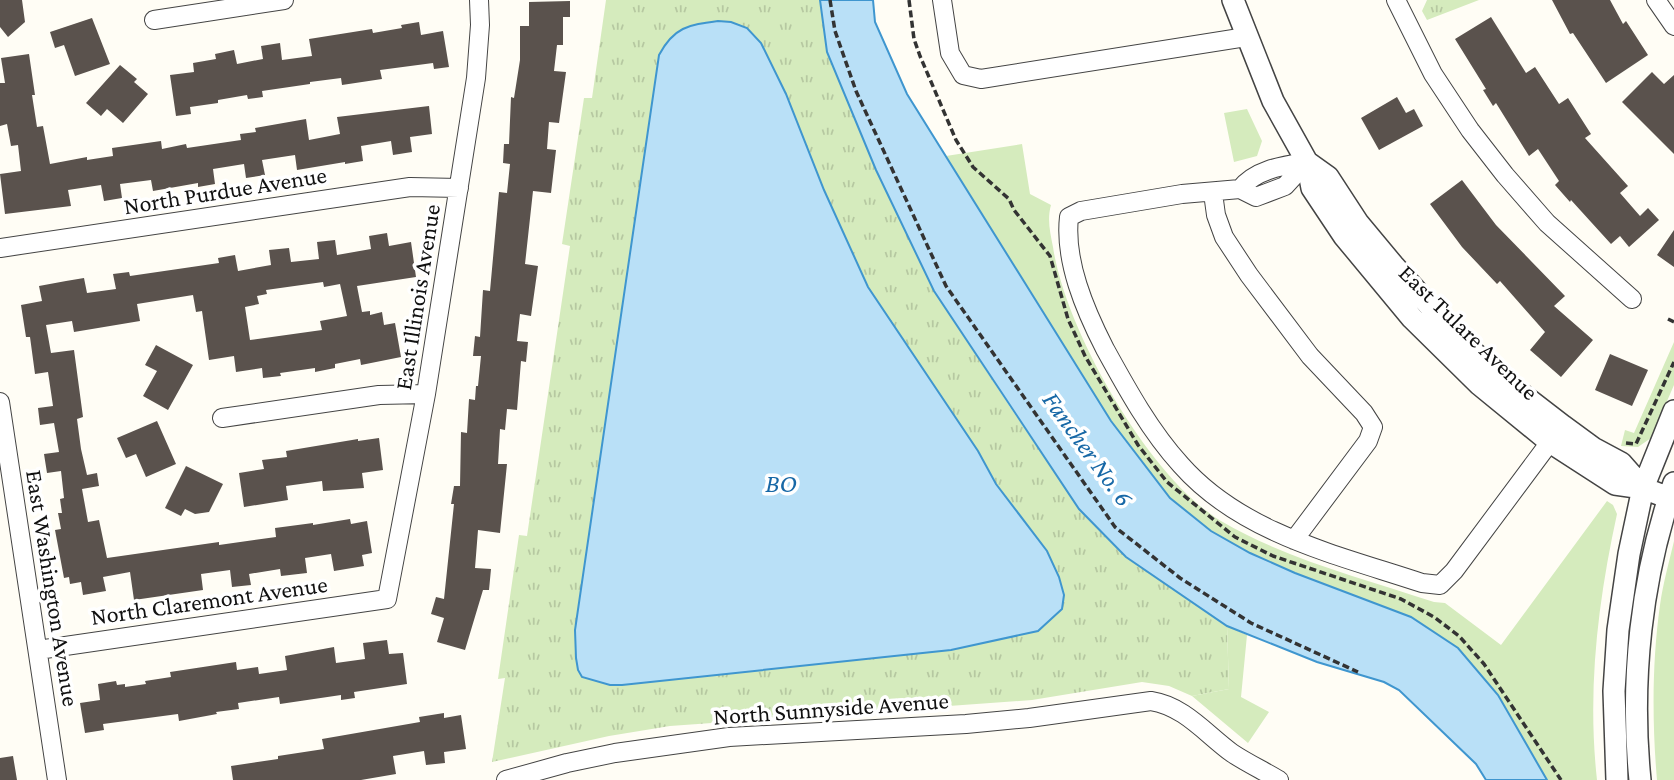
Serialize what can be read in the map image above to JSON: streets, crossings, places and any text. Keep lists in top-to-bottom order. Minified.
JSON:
{"streets":{"street":["North Purdue Avenue","East Illinois Avenue","East Tulare Avenue","East Washington Avenue","North Claremont Avenue","North Sunnyside Avenue"]},"crossings":[["North Purdue Avenue","East Illinois Avenue"],["East Illinois Avenue","North Claremont Avenue"],["East Washington Avenue","North Claremont Avenue"]],"water":["Fancher No. 6","BO"]}
